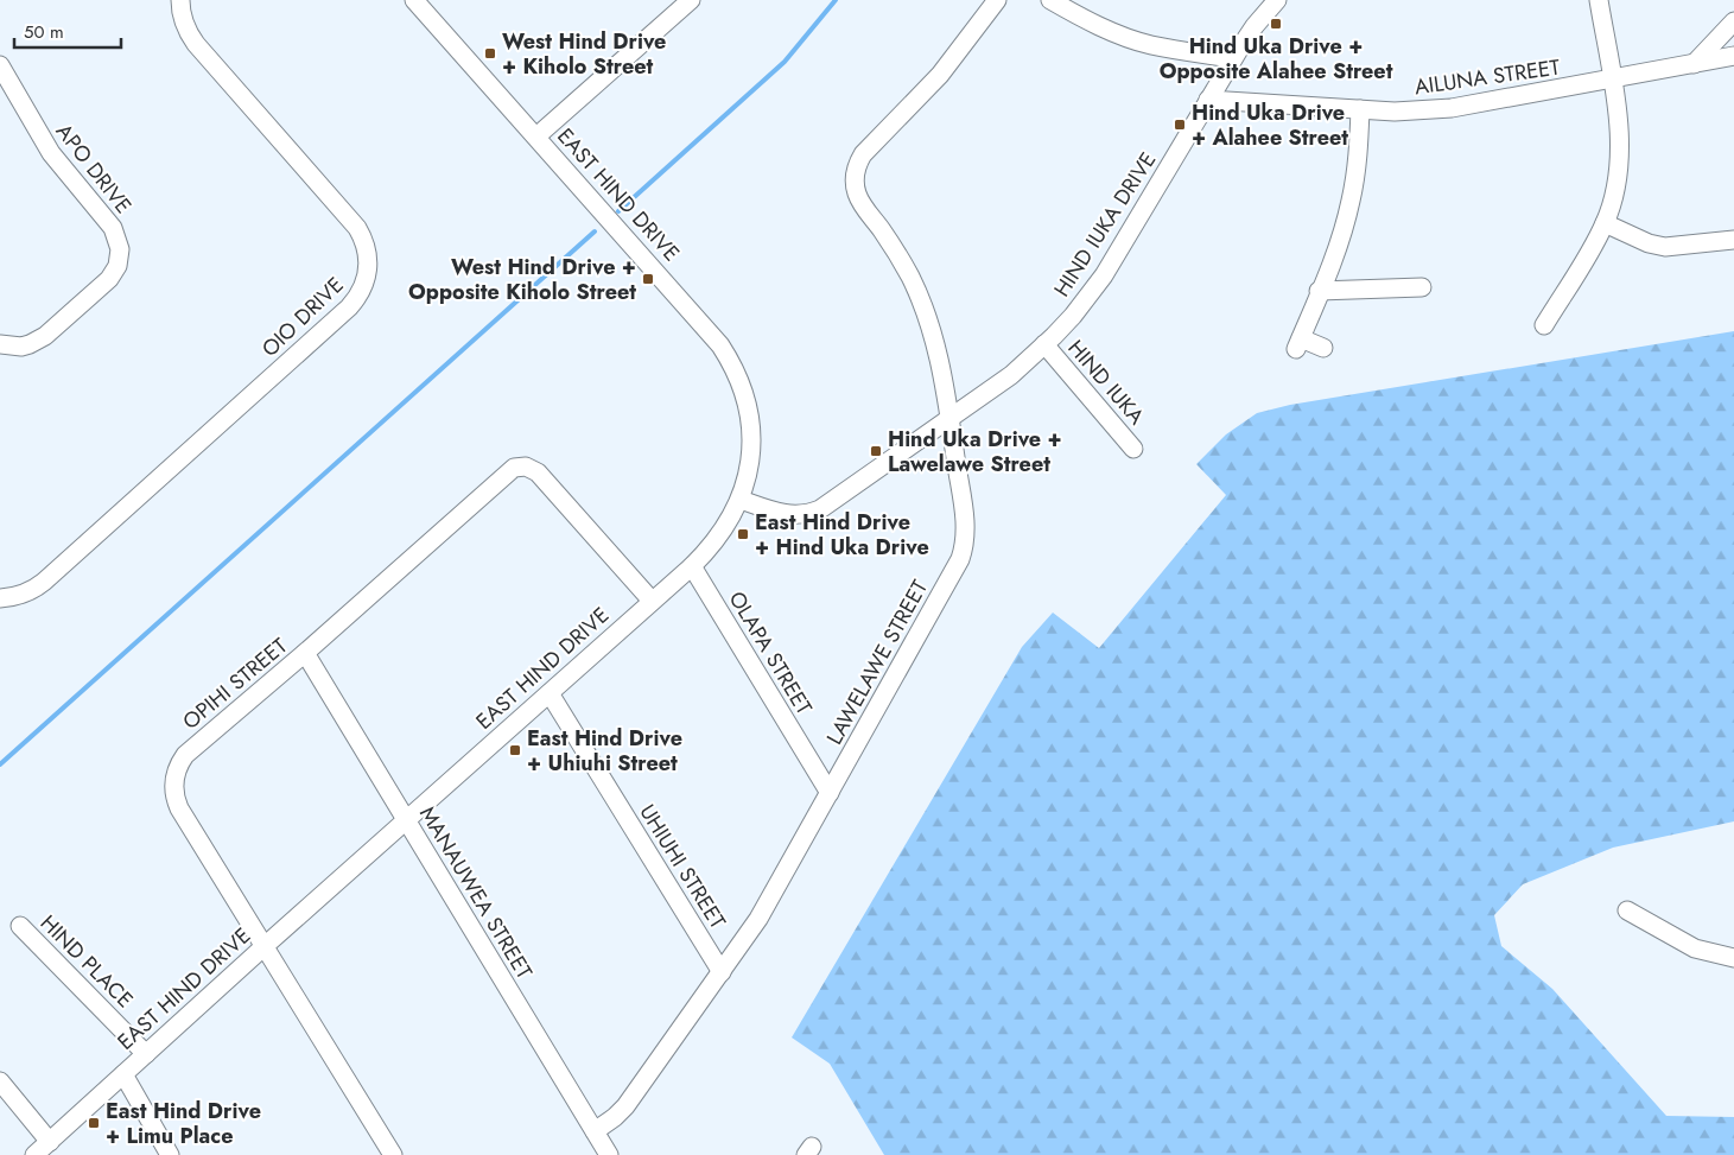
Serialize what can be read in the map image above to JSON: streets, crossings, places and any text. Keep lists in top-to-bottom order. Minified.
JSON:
{"streets":{"street":["AILUNA STREET","APO DRIVE","EAST HIND DRIVE","HIND IUKA DRIVE","OIO DRIVE","HIND IUKA","OLAPA STREET","LAWELAWE STREET","OPIHI STREET","UHIUHI STREET","MANAUWEA STREET","HIND PLACE"]},"crossings":[["AILUNA STREET","HIND IUKA DRIVE"],["EAST HIND DRIVE","HIND IUKA DRIVE"],["EAST HIND DRIVE","OLAPA STREET"],["EAST HIND DRIVE","OPIHI STREET"],["EAST HIND DRIVE","UHIUHI STREET"],["EAST HIND DRIVE","MANAUWEA STREET"],["EAST HIND DRIVE","HIND PLACE"],["HIND IUKA DRIVE","HIND IUKA"],["HIND IUKA DRIVE","LAWELAWE STREET"],["OLAPA STREET","LAWELAWE STREET"],["LAWELAWE STREET","UHIUHI STREET"],["LAWELAWE STREET","MANAUWEA STREET"],["OPIHI STREET","MANAUWEA STREET"]],"places":{"transit":["Hind Uka Drive + Opposite Alahee Street","West Hind Drive + Kiholo Street","Hind Uka Drive + Alahee Street","West Hind Drive + Opposite Kiholo Street","Hind Uka Drive + Lawelawe Street","East Hind Drive + Hind Uka Drive","East Hind Drive + Uhiuhi Street","East Hind Drive + Limu Place"]},"scale_bar":"50 m"}
